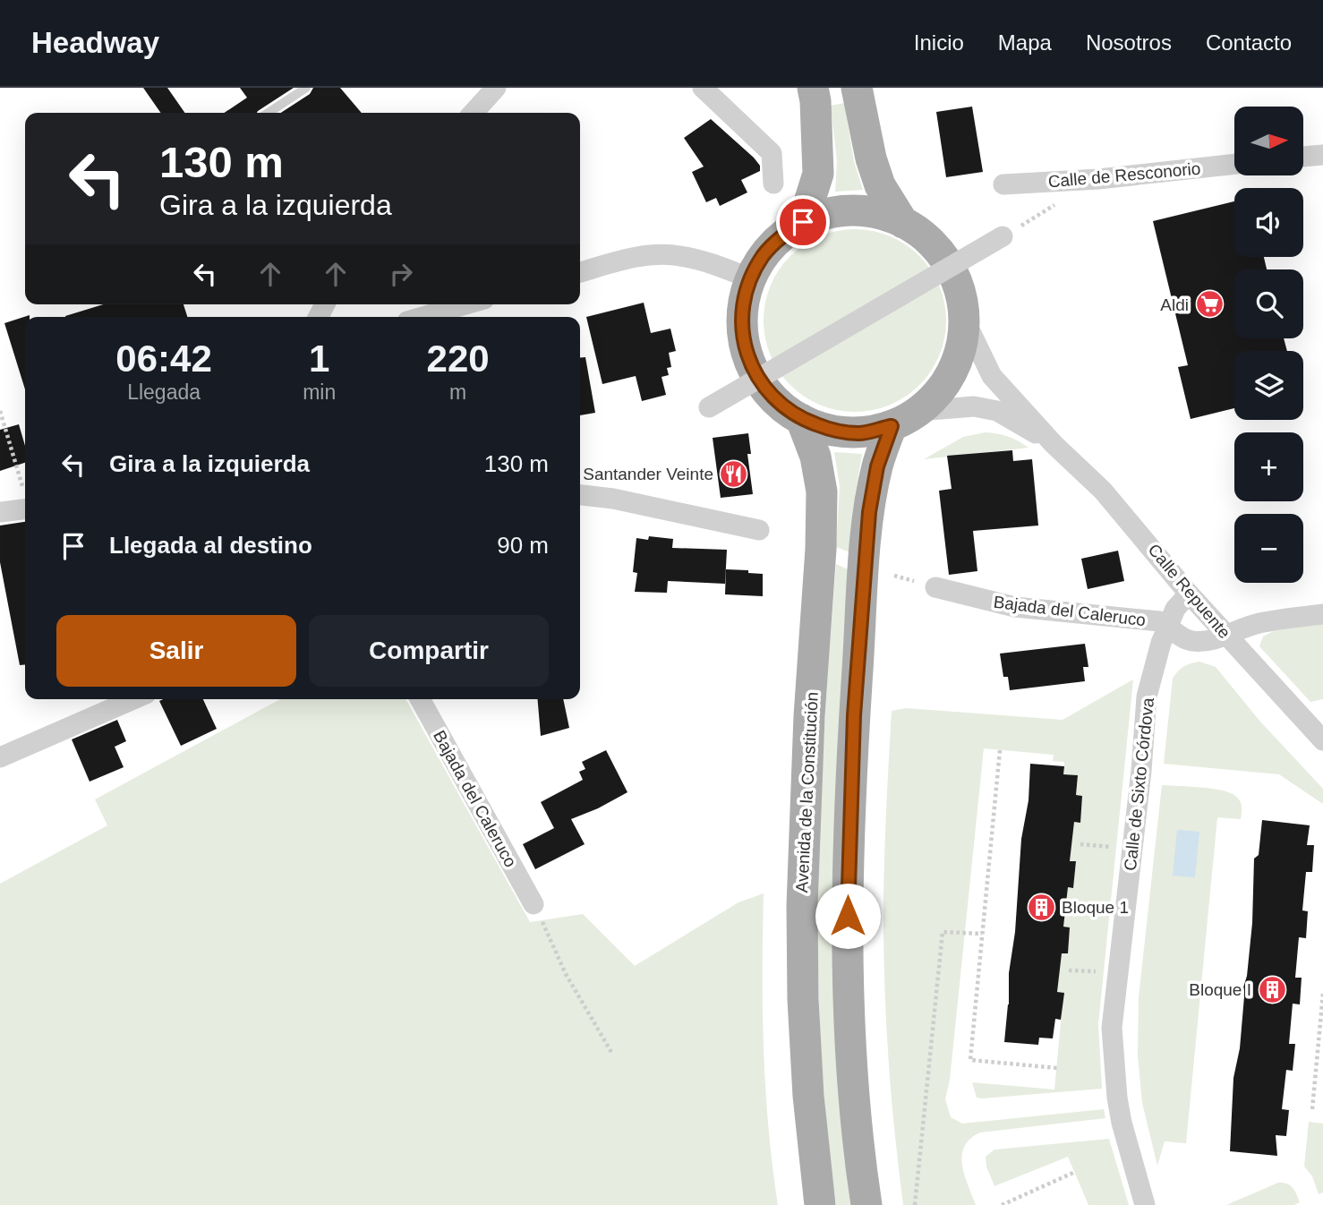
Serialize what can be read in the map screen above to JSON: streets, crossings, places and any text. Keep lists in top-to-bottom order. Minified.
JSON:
{"streets":{"main road":["Avenida de la Constitución"],"street":["Calle de Resconorio","Calle Repuente","Bajada del Caleruco","Calle de Sixto Córdova"]},"crossings":[["Calle Repuente","Calle de Sixto Córdova"],["Calle Repuente","Avenida de la Constitución"],["Bajada del Caleruco","Calle de Sixto Córdova"]],"places":{"supermarket":["Aldi"],"restaurant":["Santander Veinte"],"building":["Bloque 1","Bloque I"]},"north":"right","page":{"header":"Headway","nav":["Inicio","Mapa","Nosotros","Contacto"],"map_buttons":["+","−"],"turn":["130 m","Gira a la izquierda"],"eta":["06:42","Llegada","1","min","220","m"],"list":[{"name":"Gira a la izquierda","value":"130 m"},{"name":"Llegada al destino","value":"90 m"}],"buttons":["Salir","Compartir"]}}
